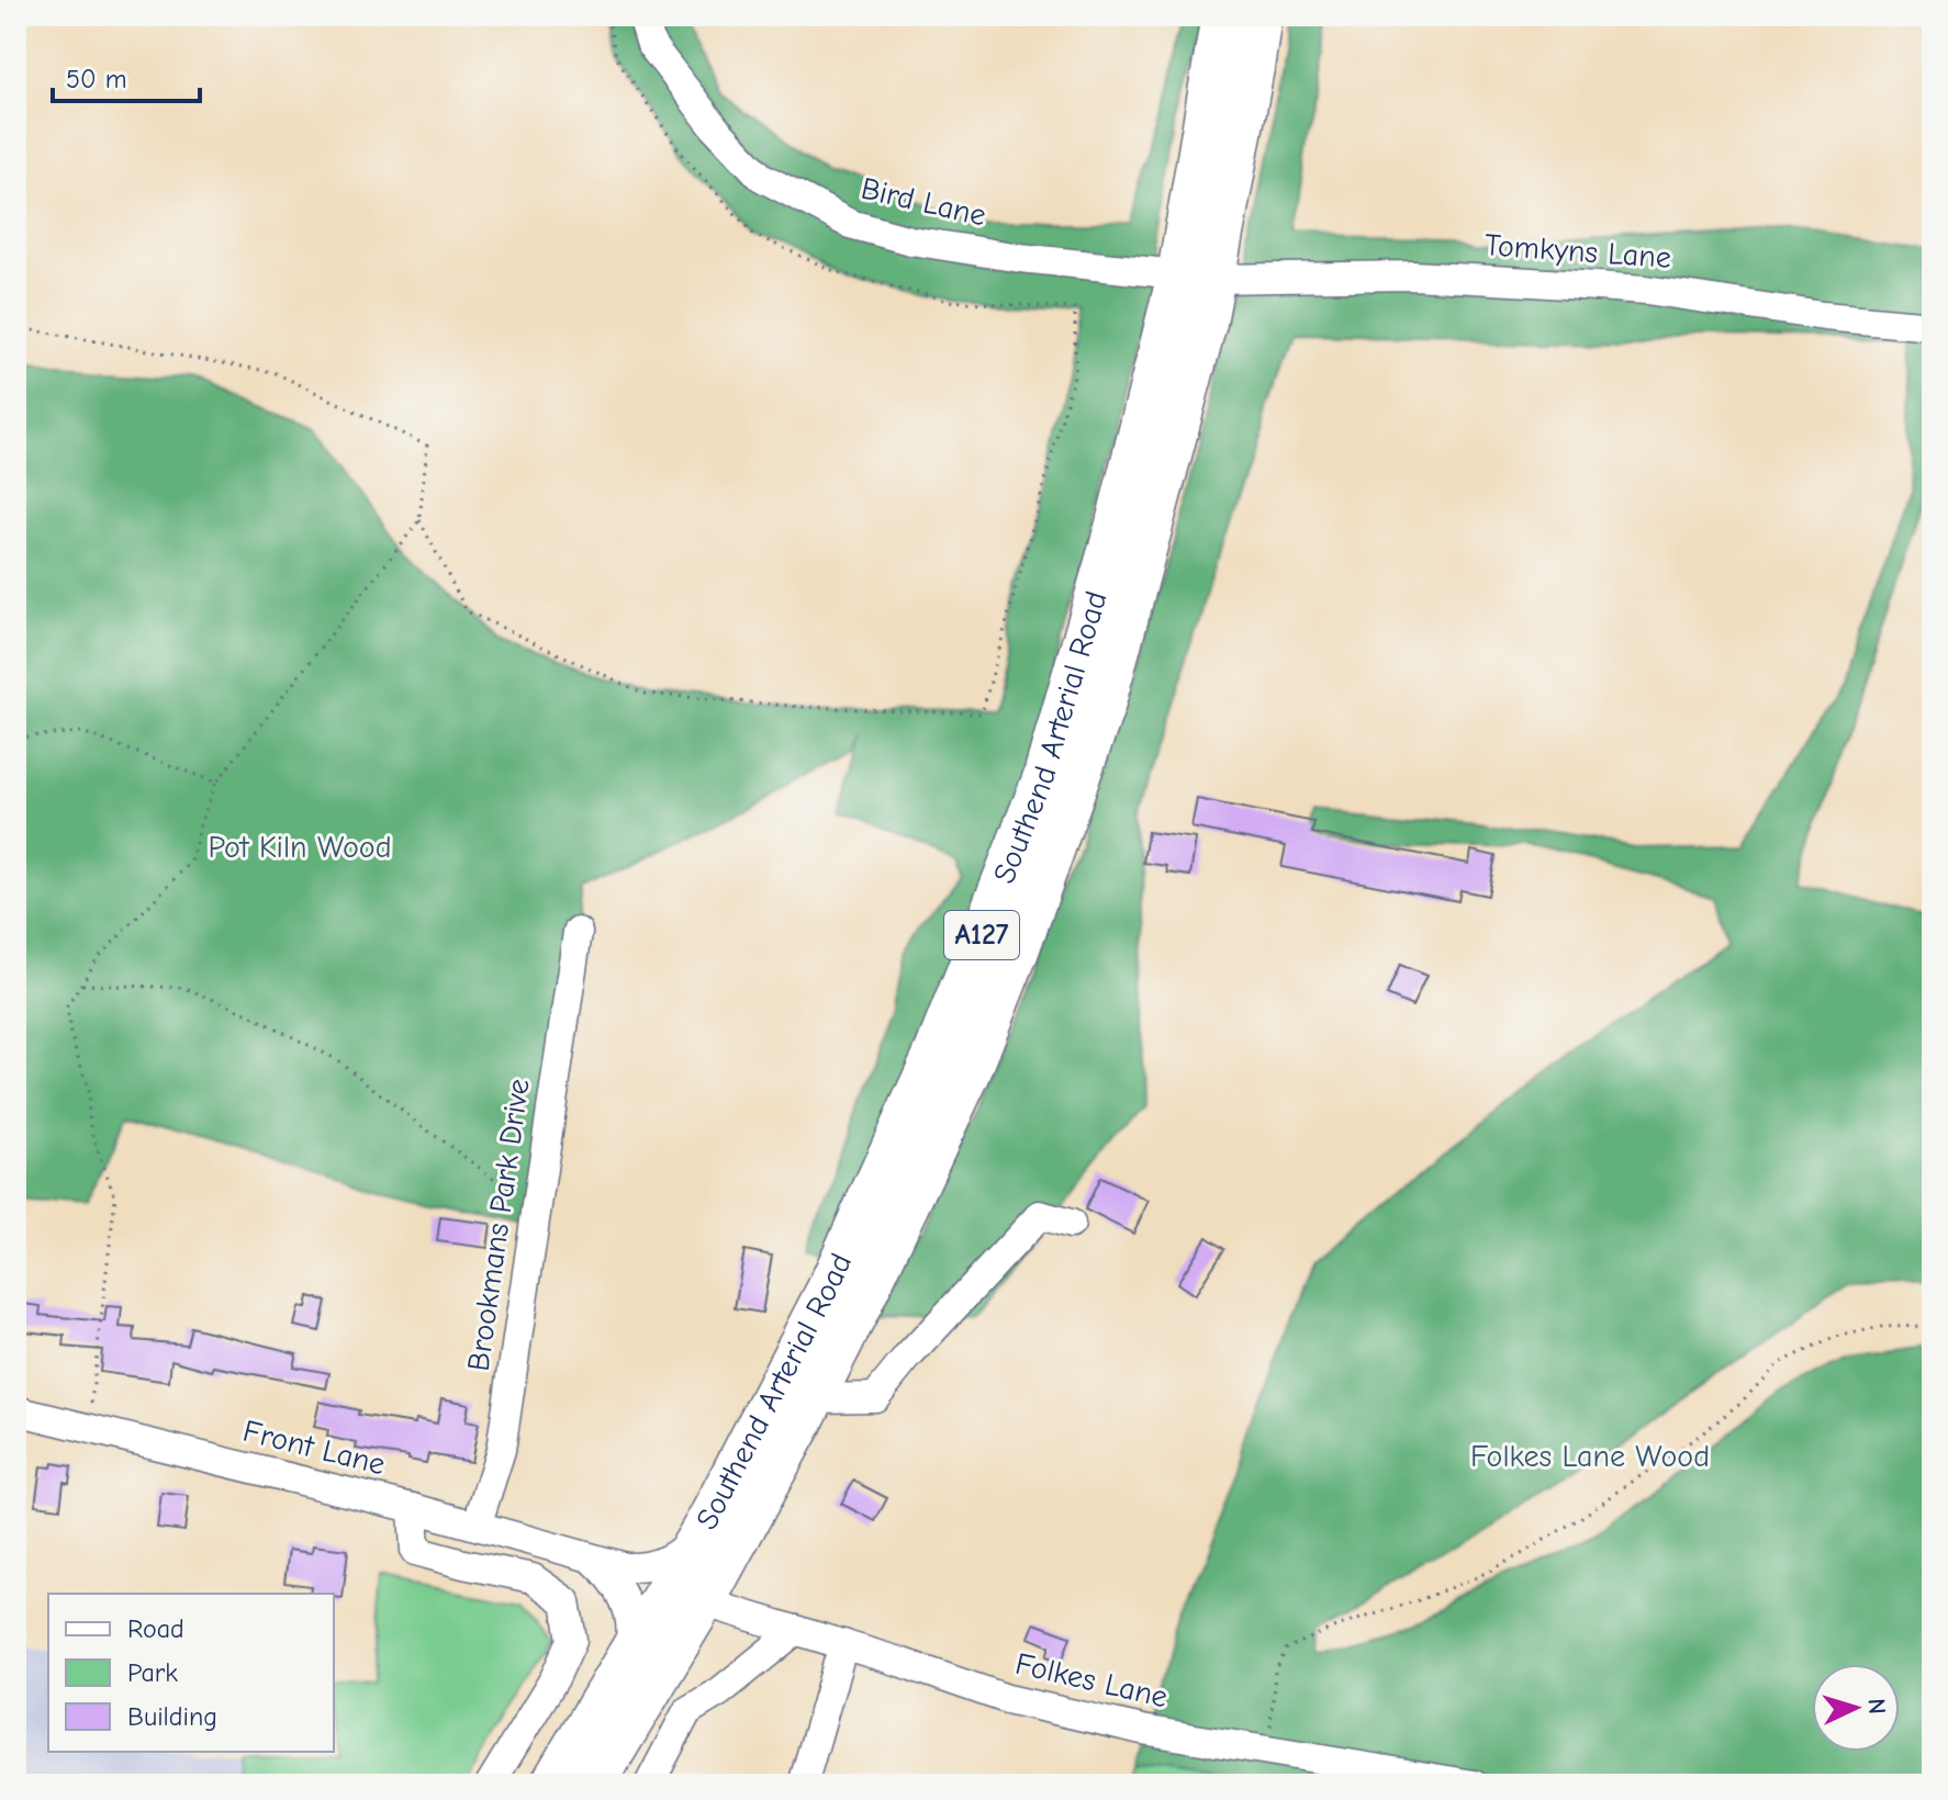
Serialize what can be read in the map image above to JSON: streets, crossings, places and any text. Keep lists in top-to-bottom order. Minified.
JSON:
{"streets":{"highway":["Southend Arterial Road","A127"],"street":["Bird Lane","Tomkyns Lane","Brookmans Park Drive","Front Lane","Folkes Lane"]},"crossings":[["Bird Lane","Tomkyns Lane"],["Bird Lane","Southend Arterial Road"],["Tomkyns Lane","Southend Arterial Road"],["Southend Arterial Road","Front Lane"],["Southend Arterial Road","Folkes Lane"],["Brookmans Park Drive","Front Lane"]],"parks":["Pot Kiln Wood","Folkes Lane Wood"],"legend":["Road","Park","Building"],"scale_bar":"50 m","north":"right"}
